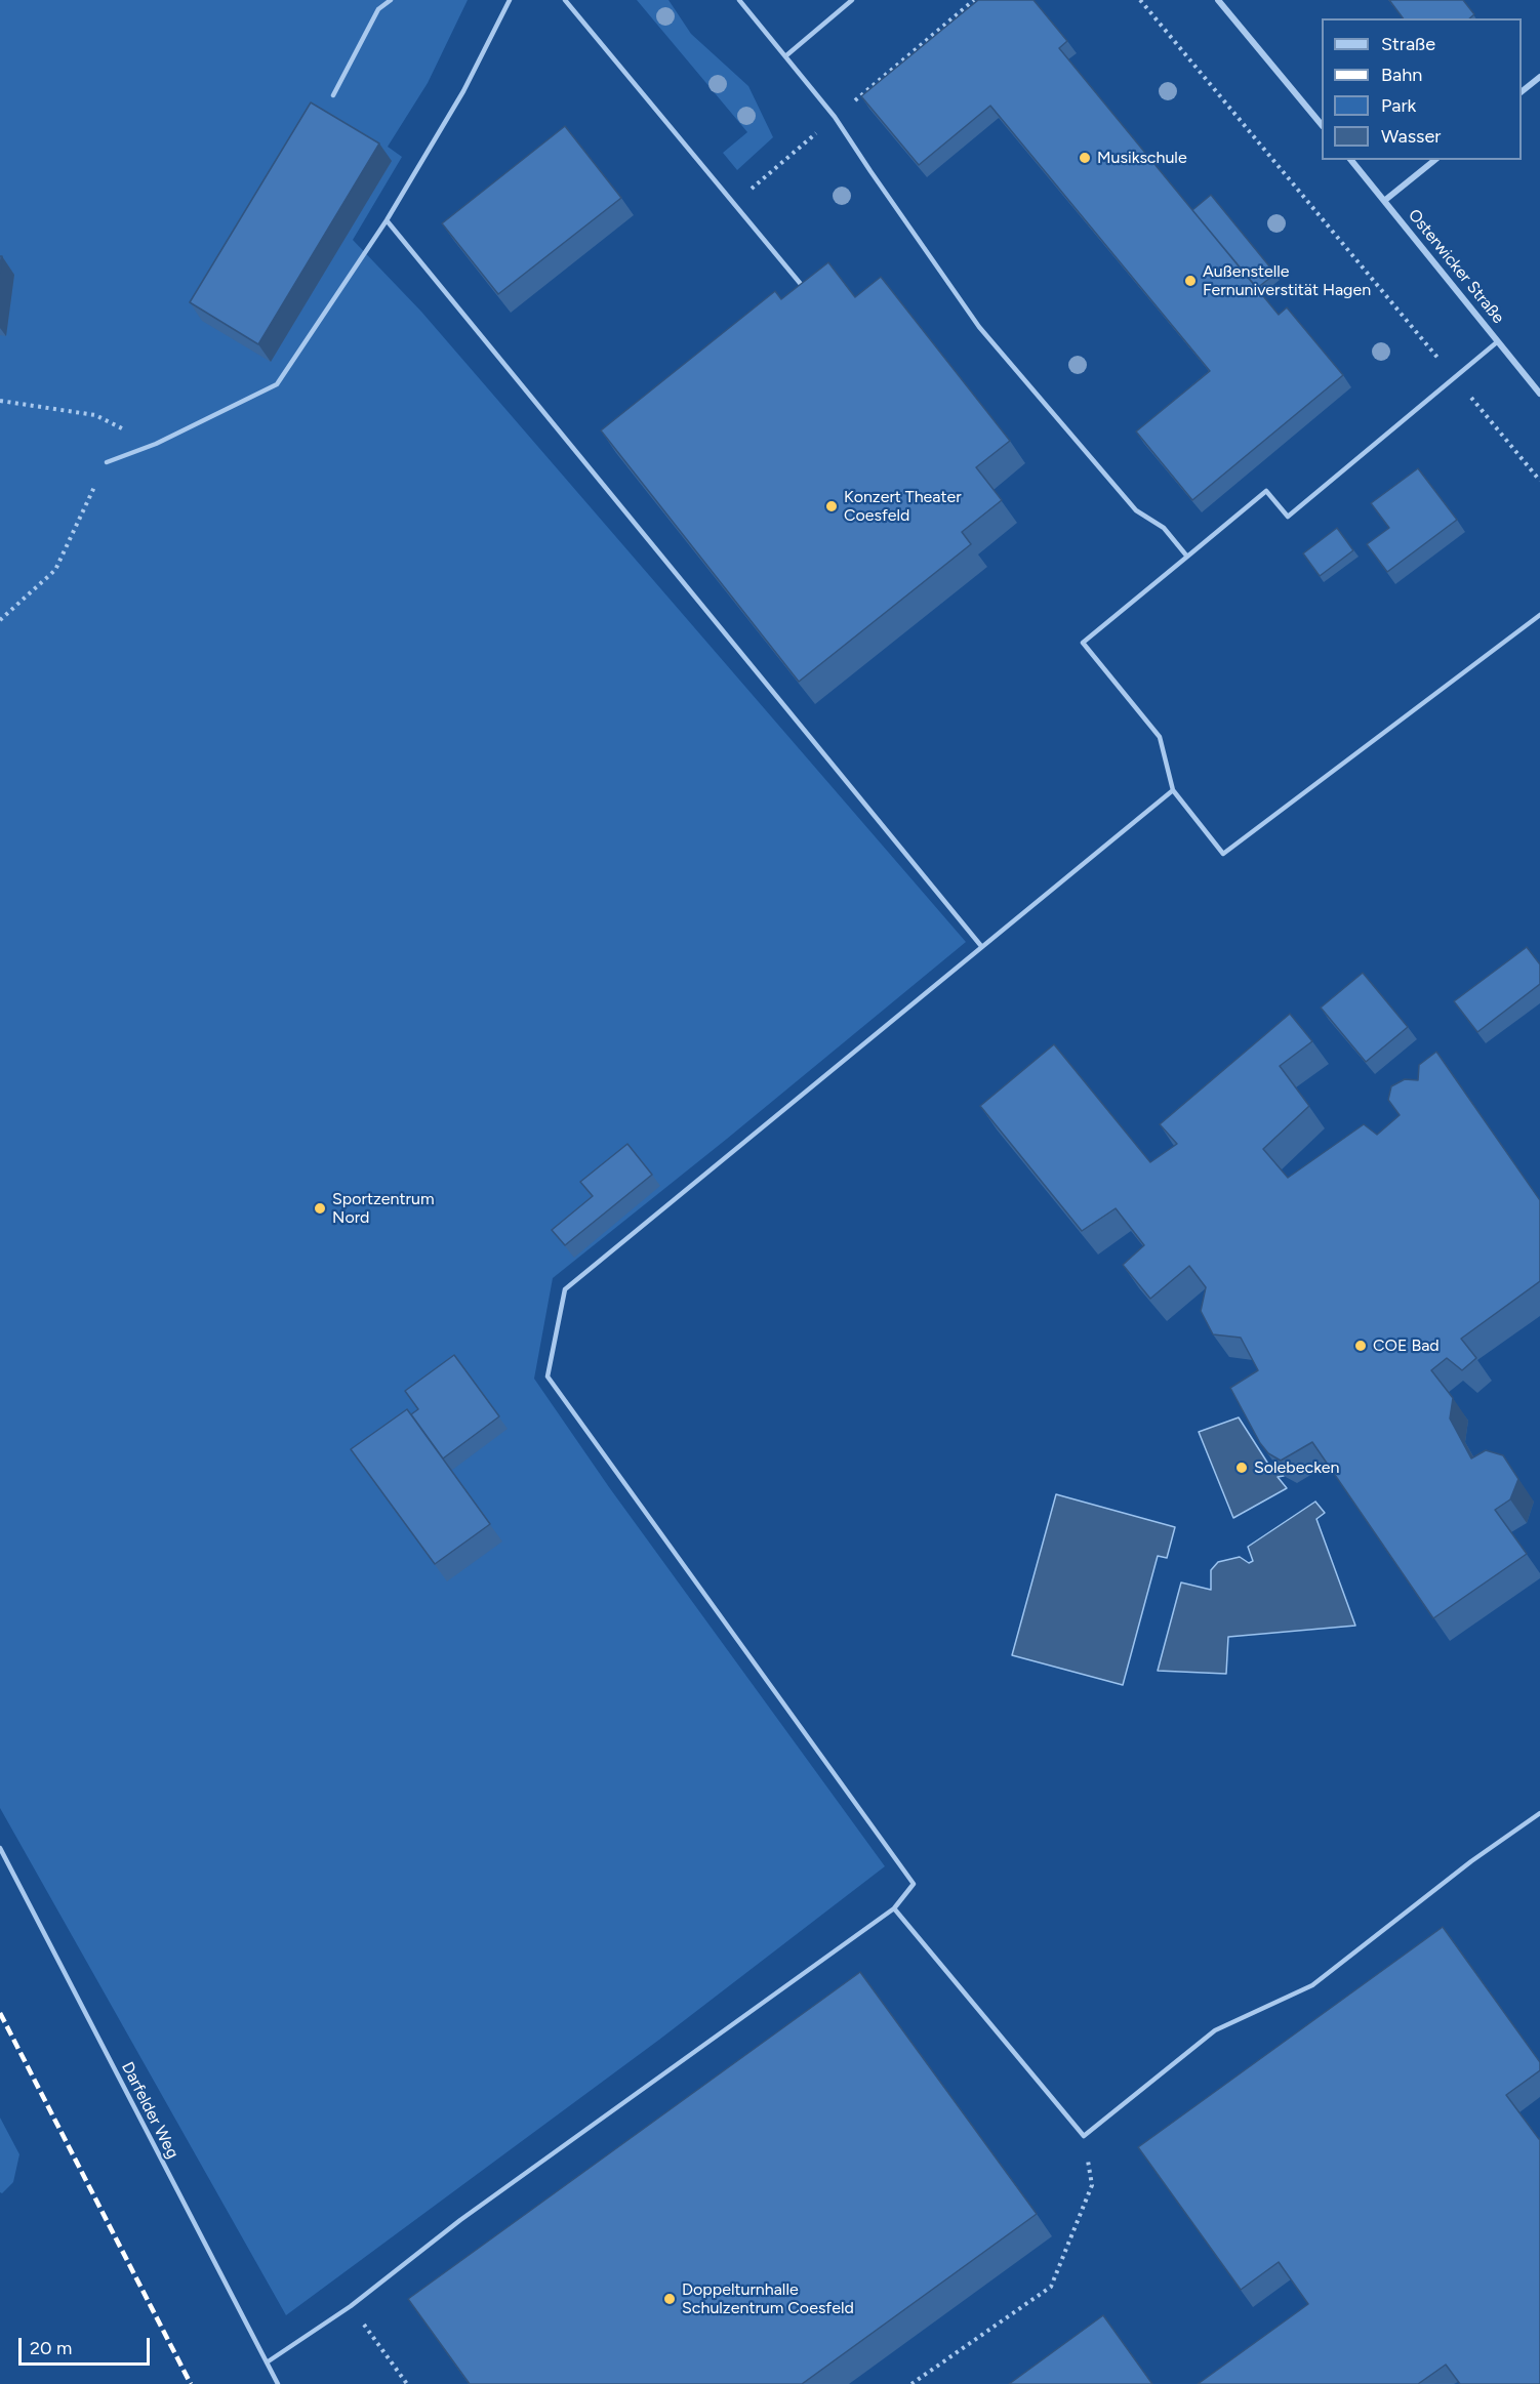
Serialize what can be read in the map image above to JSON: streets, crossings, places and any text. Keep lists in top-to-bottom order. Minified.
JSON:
{"streets":{"street":["Osterwicker Straße"],"lane":["Darfelder Weg"]},"places":["Musikschule","Außenstelle Fernuniverstität Hagen","Konzert Theater Coesfeld","Sportzentrum Nord","COE Bad","Solebecken","Doppelturnhalle Schulzentrum Coesfeld"],"legend":["Straße","Bahn","Park","Wasser"],"scale_bar":"20 m"}
